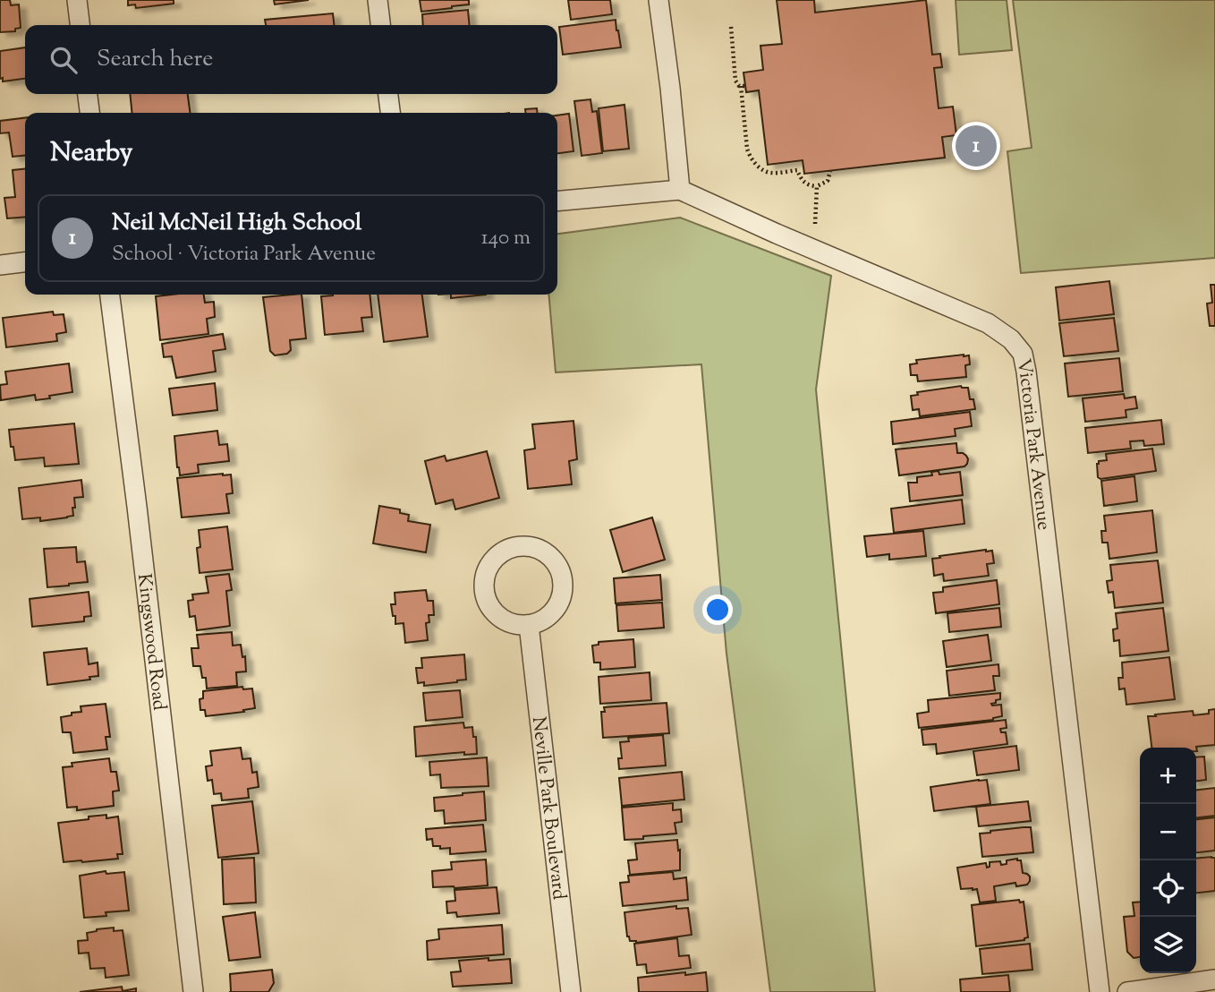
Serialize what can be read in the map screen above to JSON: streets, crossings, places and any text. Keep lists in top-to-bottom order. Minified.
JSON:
{"streets":{"street":["Victoria Park Avenue","Kingswood Road","Neville Park Boulevard"]},"page":{"search":"Search here","heading":"Nearby","pins":"1","list":[{"mark":"1","name":"Neil McNeil High School","note":"School · Victoria Park Avenue","value":"140 m"}],"map_buttons":["+","−"]}}
